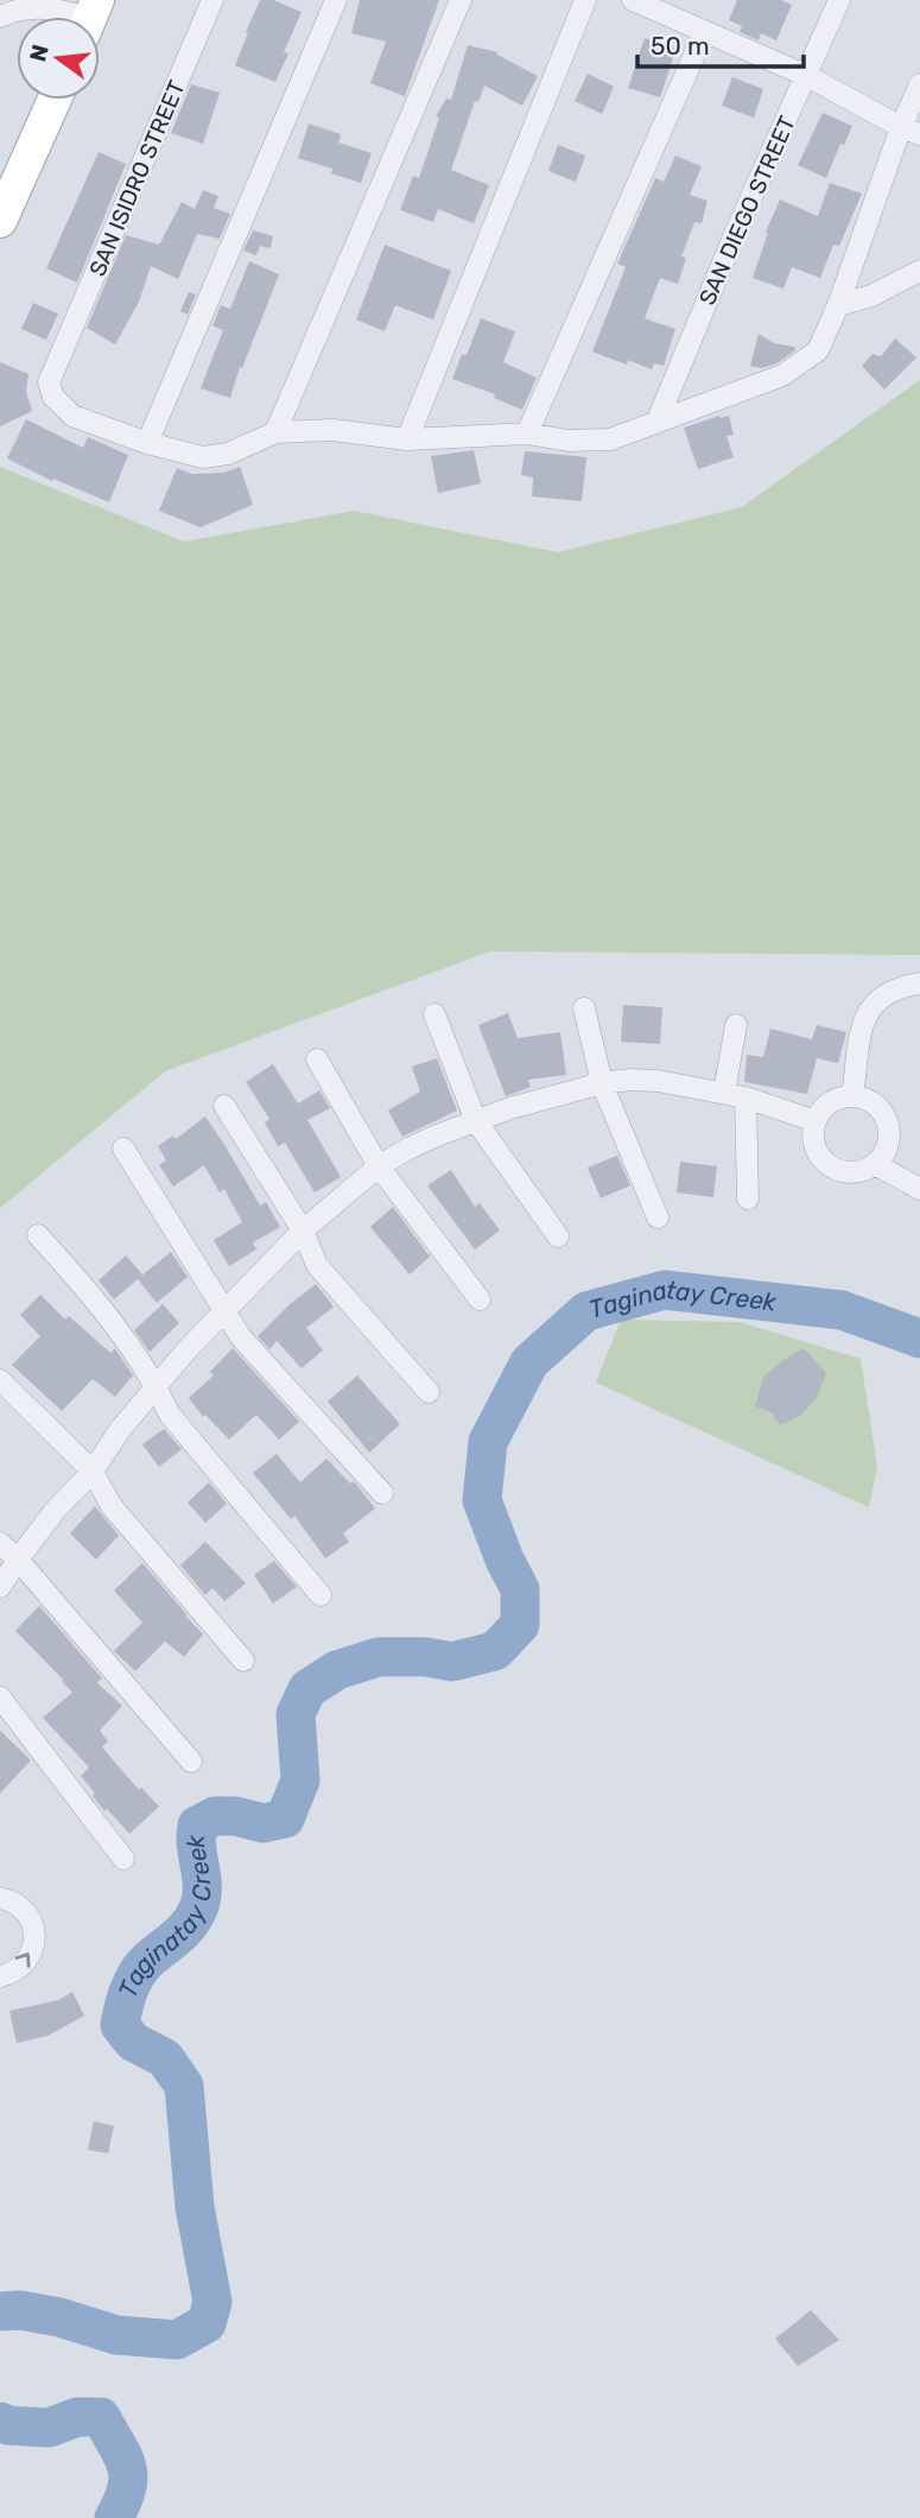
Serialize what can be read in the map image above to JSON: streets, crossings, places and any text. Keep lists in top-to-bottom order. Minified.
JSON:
{"streets":{"street":["SAN ISIDRO STREET","SAN DIEGO STREET"]},"water":["Taginatay Creek"],"scale_bar":"50 m","north":"left"}
